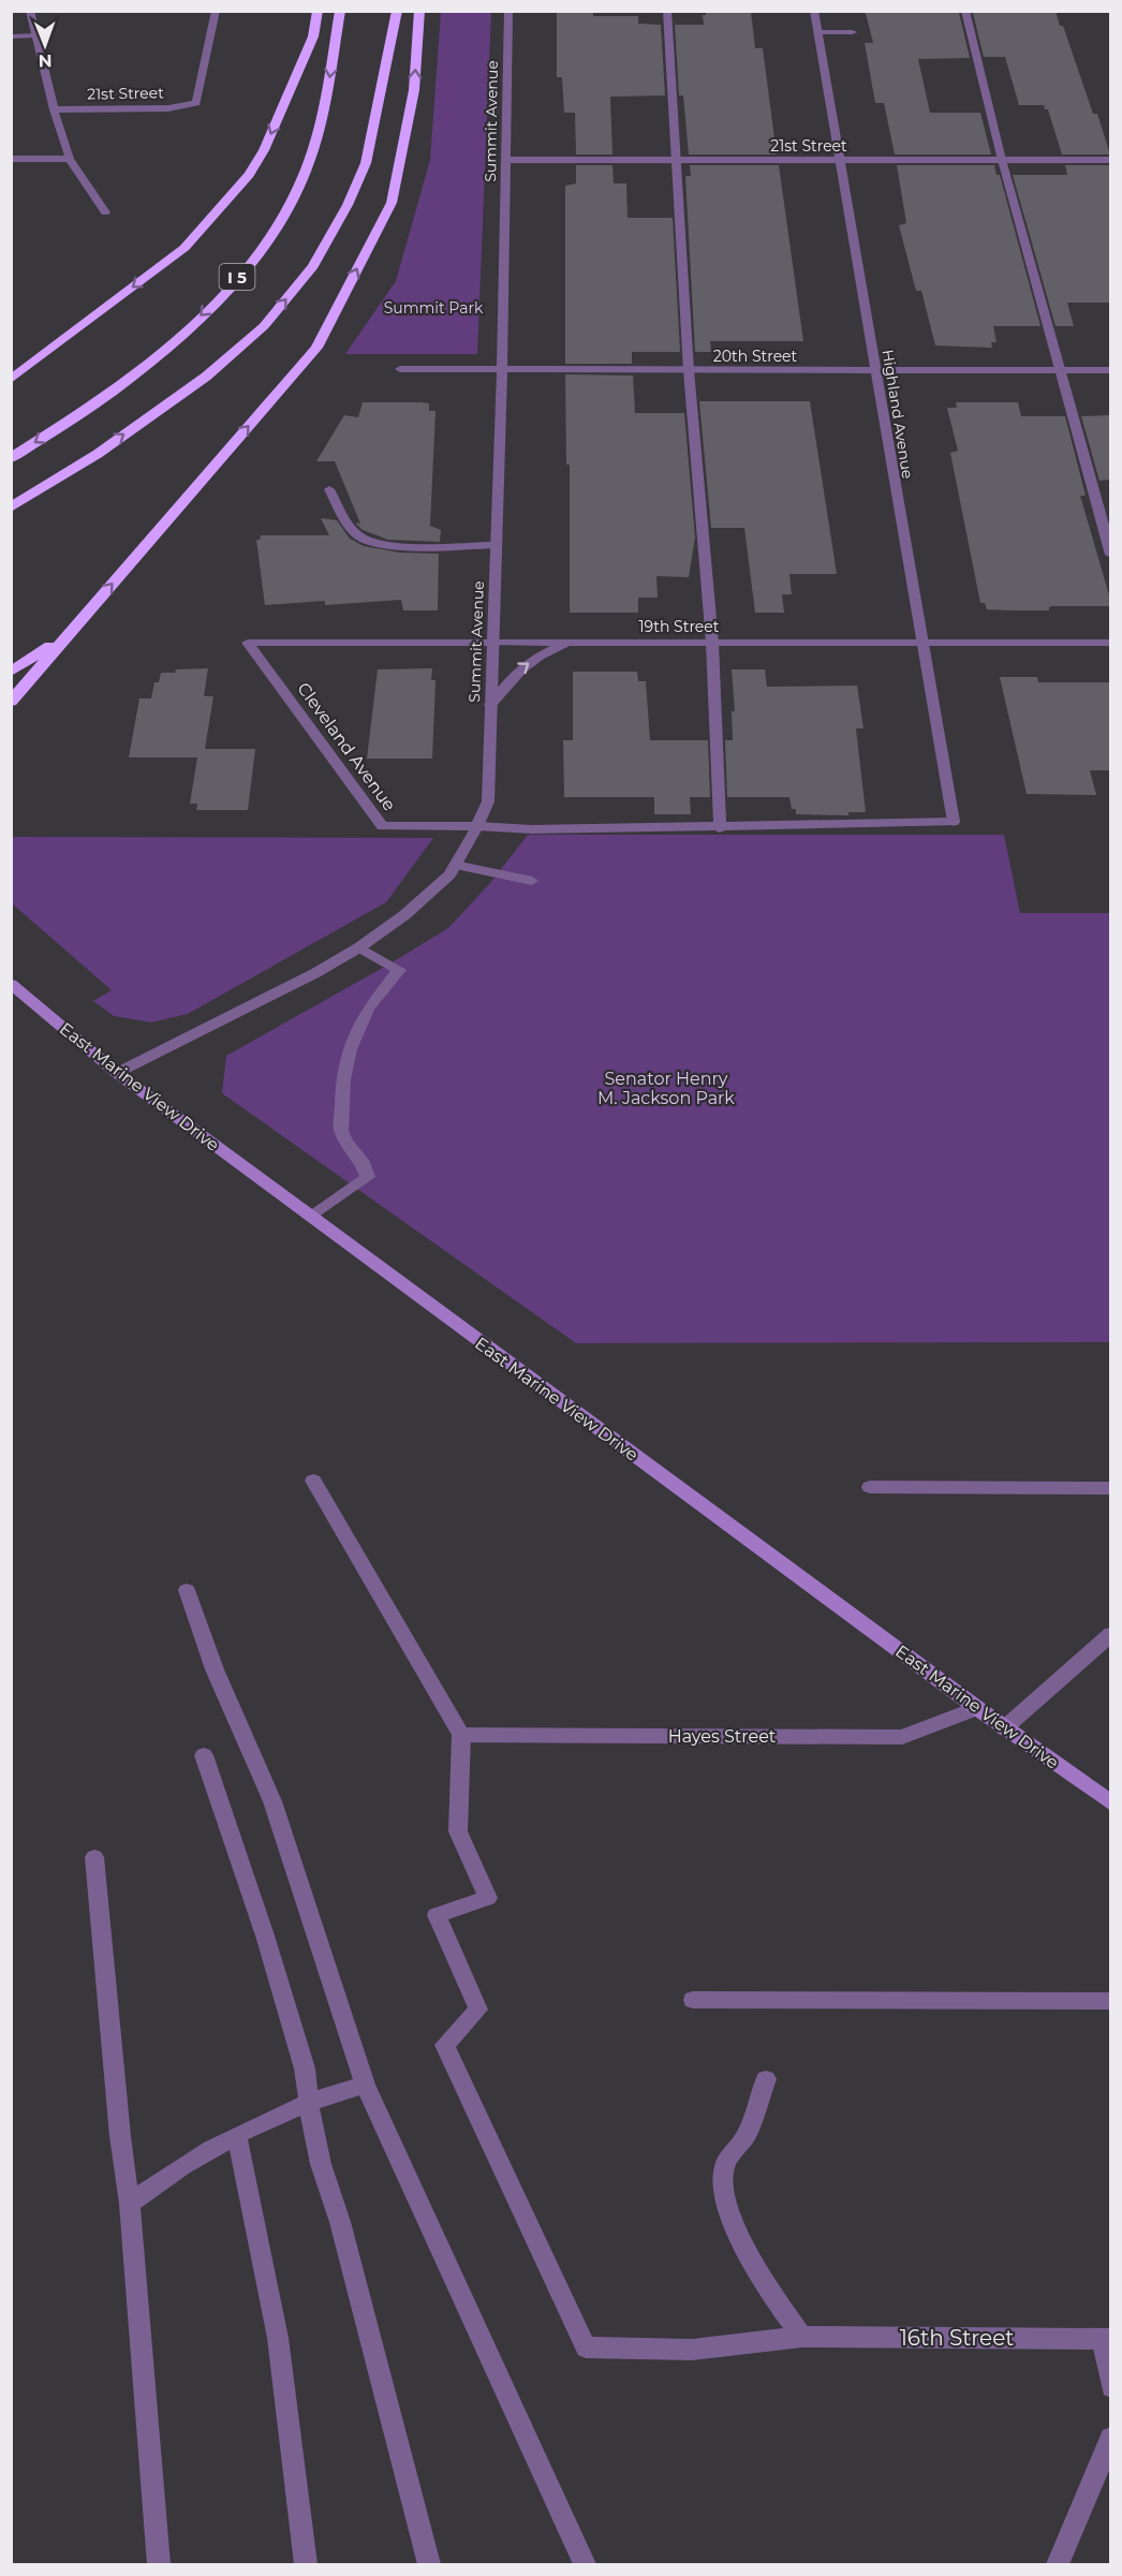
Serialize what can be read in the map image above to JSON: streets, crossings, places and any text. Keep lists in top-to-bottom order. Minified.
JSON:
{"streets":{"highway":["I 5"],"main road":["East Marine View Drive"],"street":["21st Street","Summit Avenue","20th Street","Highland Avenue","19th Street","Cleveland Avenue","Hayes Street","16th Street"]},"crossings":[["21st Street","Summit Avenue"],["21st Street","Highland Avenue"],["Summit Avenue","20th Street"],["Summit Avenue","19th Street"],["Summit Avenue","Cleveland Avenue"],["Summit Avenue","East Marine View Drive"],["20th Street","Highland Avenue"],["Highland Avenue","19th Street"],["19th Street","Cleveland Avenue"],["East Marine View Drive","Hayes Street"],["Hayes Street","16th Street"]],"parks":["Summit Park","Senator Henry M. Jackson Park"],"north":"bottom"}
